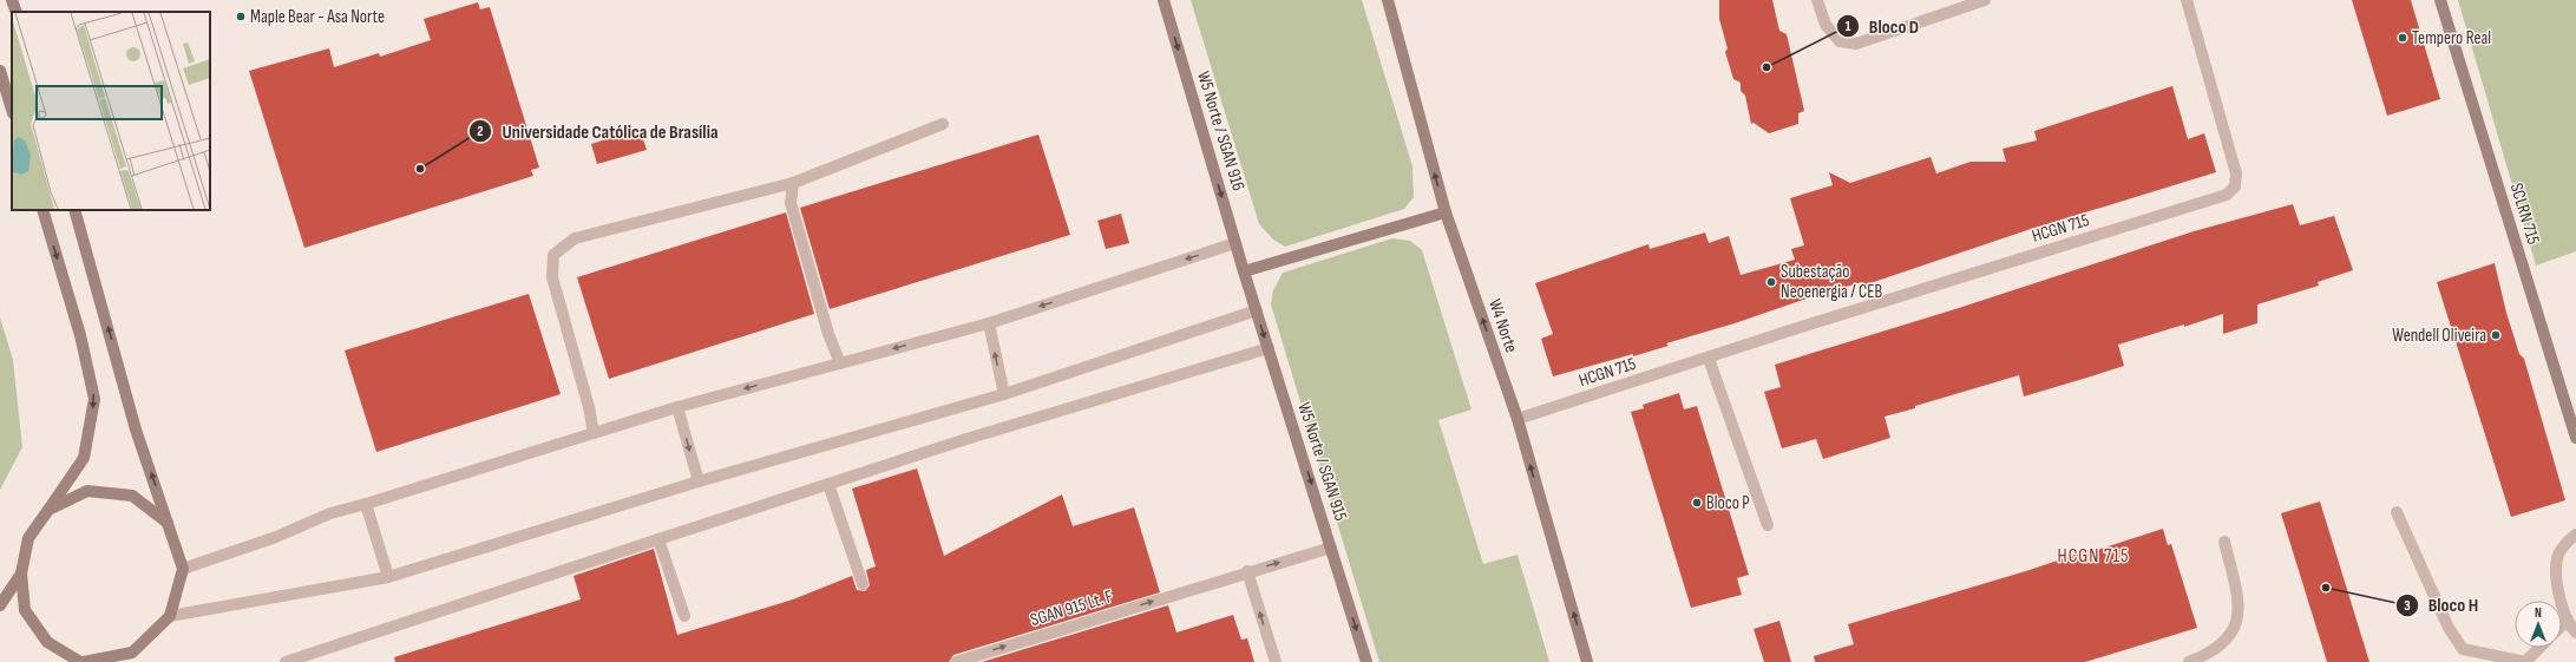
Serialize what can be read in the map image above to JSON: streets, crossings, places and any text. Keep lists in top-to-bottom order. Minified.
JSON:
{"streets":{"street":["W5 Norte / SGAN 916","SCLRN 715","HCGN 715","W4 Norte","W5 Norte / SGAN 915","SGAN 915 Lt. F"]},"crossings":[["W5 Norte / SGAN 916","W5 Norte / SGAN 915"],["HCGN 715","W4 Norte"],["W5 Norte / SGAN 915","SGAN 915 Lt. F"]],"one_way":["W5 Norte / SGAN 916","W4 Norte","W5 Norte / SGAN 915","SGAN 915 Lt. F"],"districts":["HCGN 715"],"places":["Maple Bear - Asa Norte","Tempero Real","Bloco D","Universidade Católica de Brasília","Subestação Neoenergia / CEB","Wendell Oliveira","Bloco P","Bloco H"],"north":"top"}
